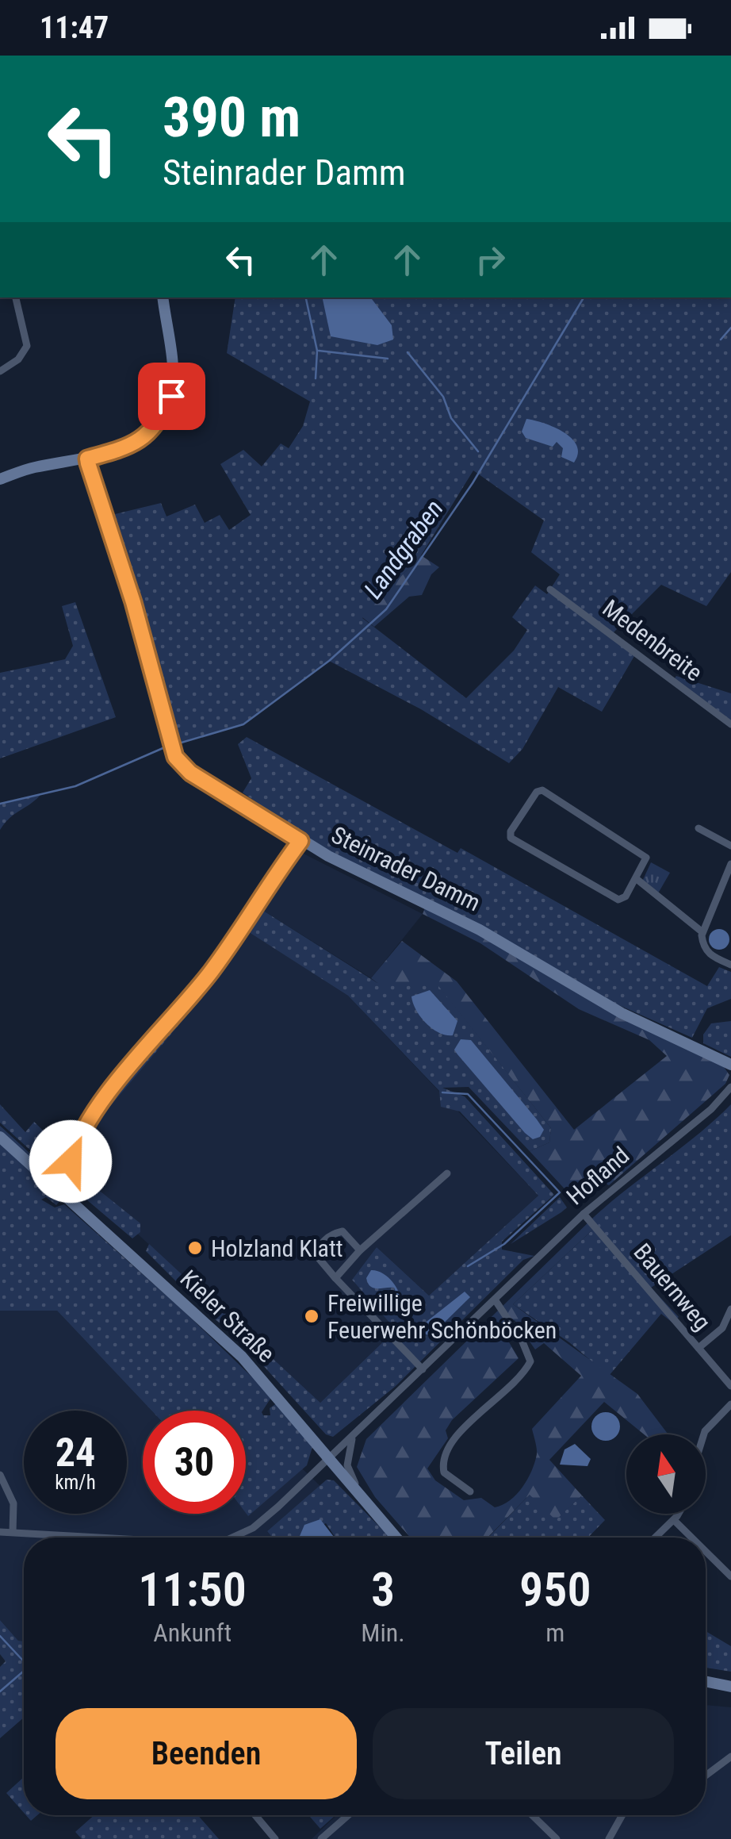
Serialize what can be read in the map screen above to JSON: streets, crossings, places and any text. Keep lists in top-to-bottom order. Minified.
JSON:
{"streets":{"main road":["Steinrader Damm","Kieler Straße"],"street":["Medenbreite","Hofland","Bauernweg"]},"crossings":[["Hofland","Bauernweg"],["Hofland","Kieler Straße"]],"water":["Landgraben"],"places":["Holzland Klatt","Freiwillige Feuerwehr Schönböcken"],"north":"top","page":{"status":"11:47","turn":["390 m","Steinrader Damm"],"speed":"24 km/h","limit":"30","eta":["11:50","Ankunft","3","Min.","950","m"],"buttons":["Beenden","Teilen"]}}
